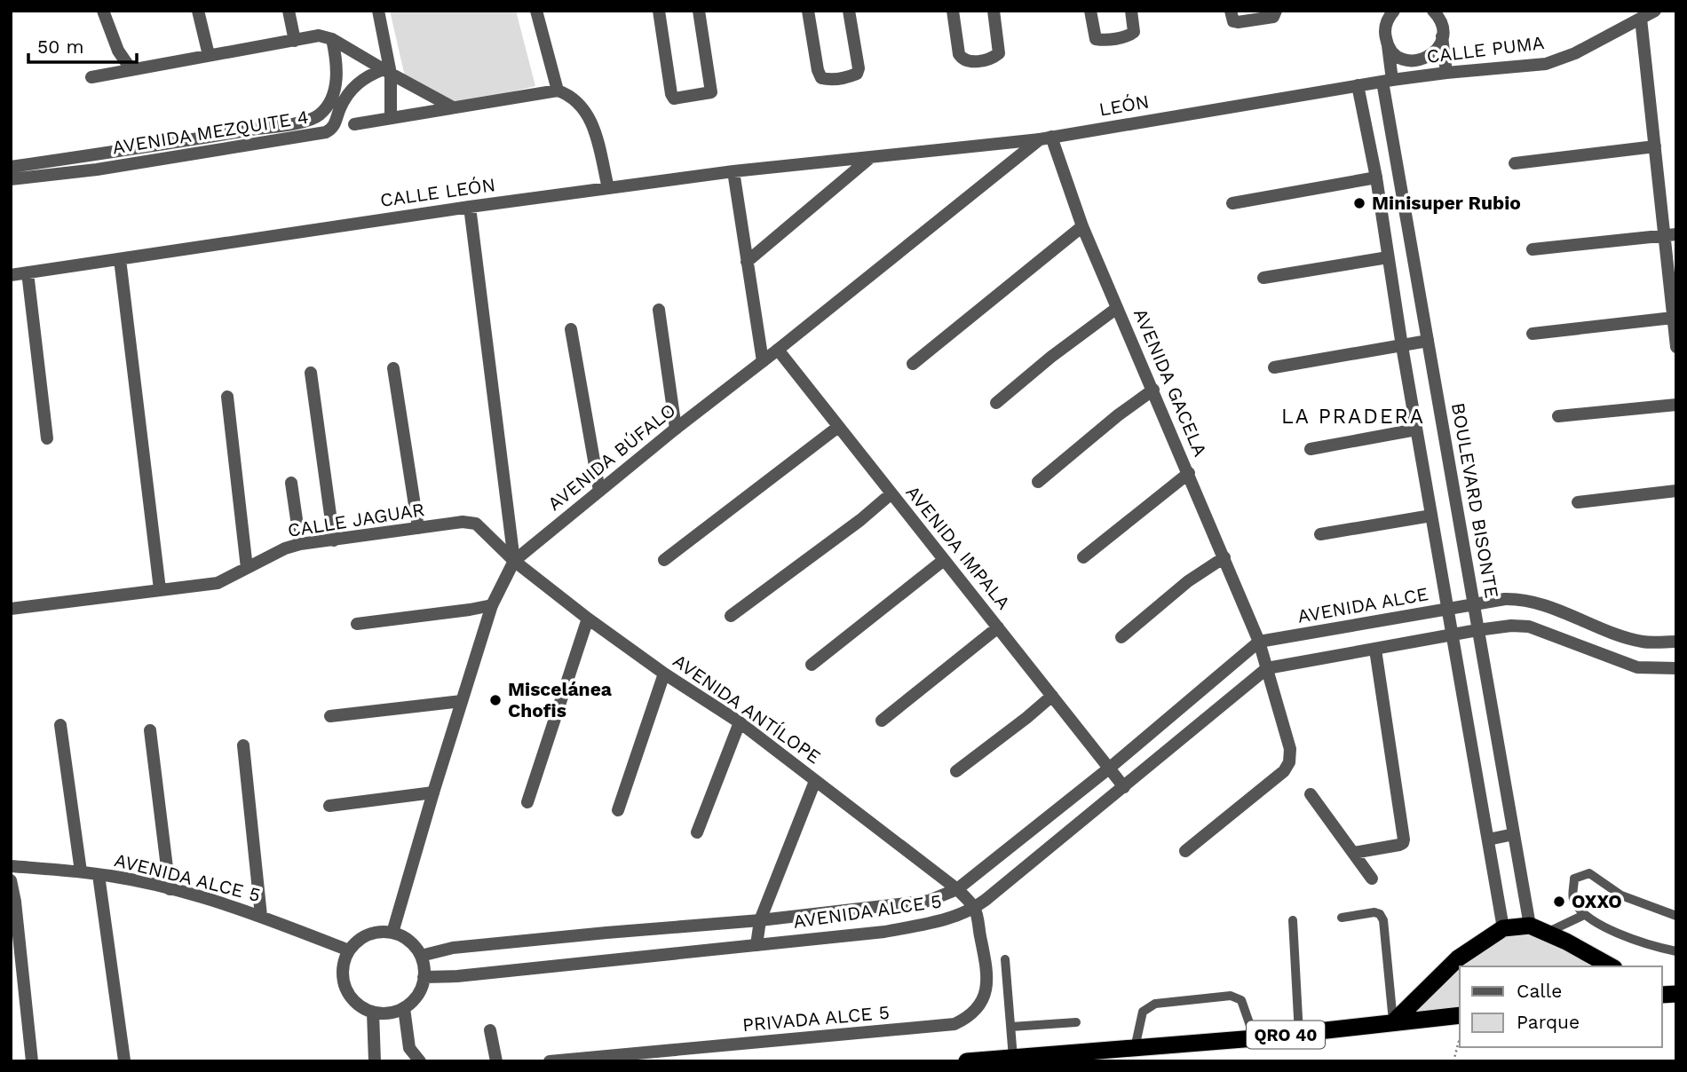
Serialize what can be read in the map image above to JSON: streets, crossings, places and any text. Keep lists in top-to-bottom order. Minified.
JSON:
{"streets":{"highway":["QRO 40"],"street":["CALLE PUMA","LEÓN","AVENIDA MEZQUITE 4","CALLE LEÓN","AVENIDA GACELA","AVENIDA BÚFALO","BOULEVARD BISONTE","CALLE JAGUAR","AVENIDA IMPALA","AVENIDA ALCE","AVENIDA ANTÍLOPE","AVENIDA ALCE 5","PRIVADA ALCE 5"]},"crossings":[["CALLE PUMA","LEÓN"],["CALLE PUMA","BOULEVARD BISONTE"],["LEÓN","CALLE LEÓN"],["LEÓN","AVENIDA GACELA"],["LEÓN","AVENIDA BÚFALO"],["LEÓN","BOULEVARD BISONTE"],["AVENIDA GACELA","AVENIDA BÚFALO"],["AVENIDA GACELA","AVENIDA ALCE"],["AVENIDA GACELA","AVENIDA ALCE 5"],["AVENIDA BÚFALO","CALLE JAGUAR"],["AVENIDA BÚFALO","AVENIDA IMPALA"],["AVENIDA BÚFALO","AVENIDA ANTÍLOPE"],["AVENIDA BÚFALO","AVENIDA ALCE 5"],["BOULEVARD BISONTE","AVENIDA ALCE"],["CALLE JAGUAR","AVENIDA ANTÍLOPE"],["AVENIDA IMPALA","AVENIDA ALCE 5"],["AVENIDA ALCE","AVENIDA ALCE 5"],["AVENIDA ANTÍLOPE","AVENIDA ALCE 5"],["AVENIDA ANTÍLOPE","PRIVADA ALCE 5"],["AVENIDA ALCE 5","PRIVADA ALCE 5"]],"districts":["LA PRADERA"],"places":["Minisuper Rubio","Miscelánea Chofis","OXXO"],"legend":["Calle","Parque"],"scale_bar":"50 m"}
